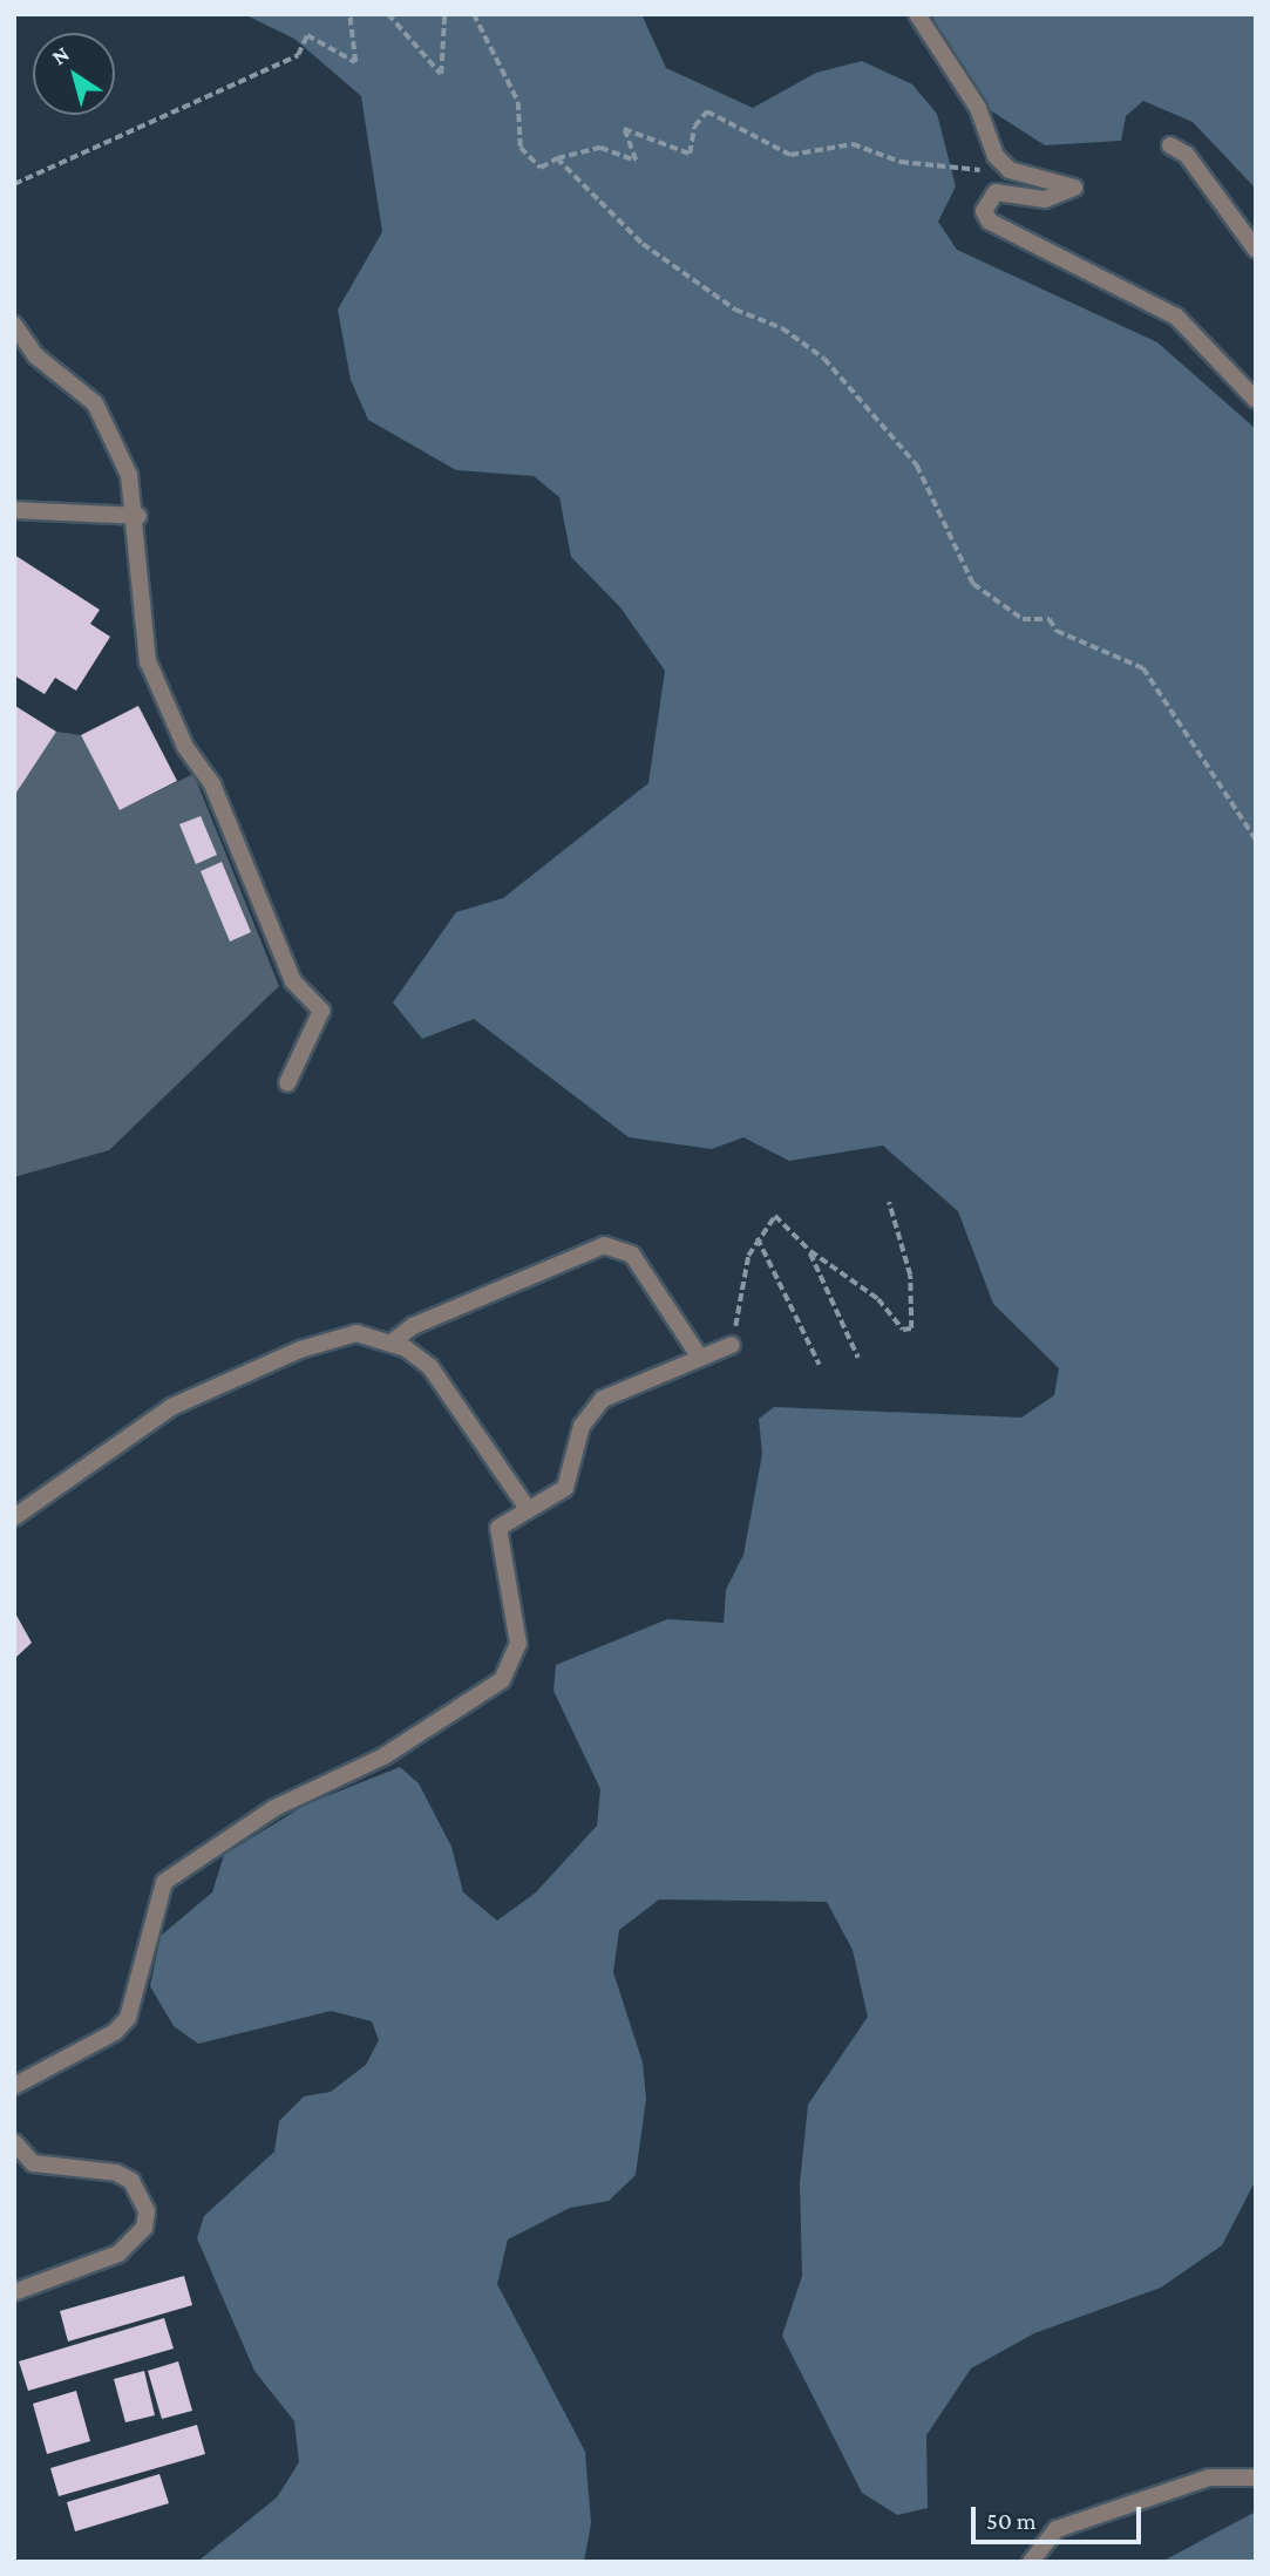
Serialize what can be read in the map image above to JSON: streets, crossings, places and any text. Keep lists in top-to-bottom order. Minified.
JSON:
{"scale_bar":"50 m","north":"top left"}
